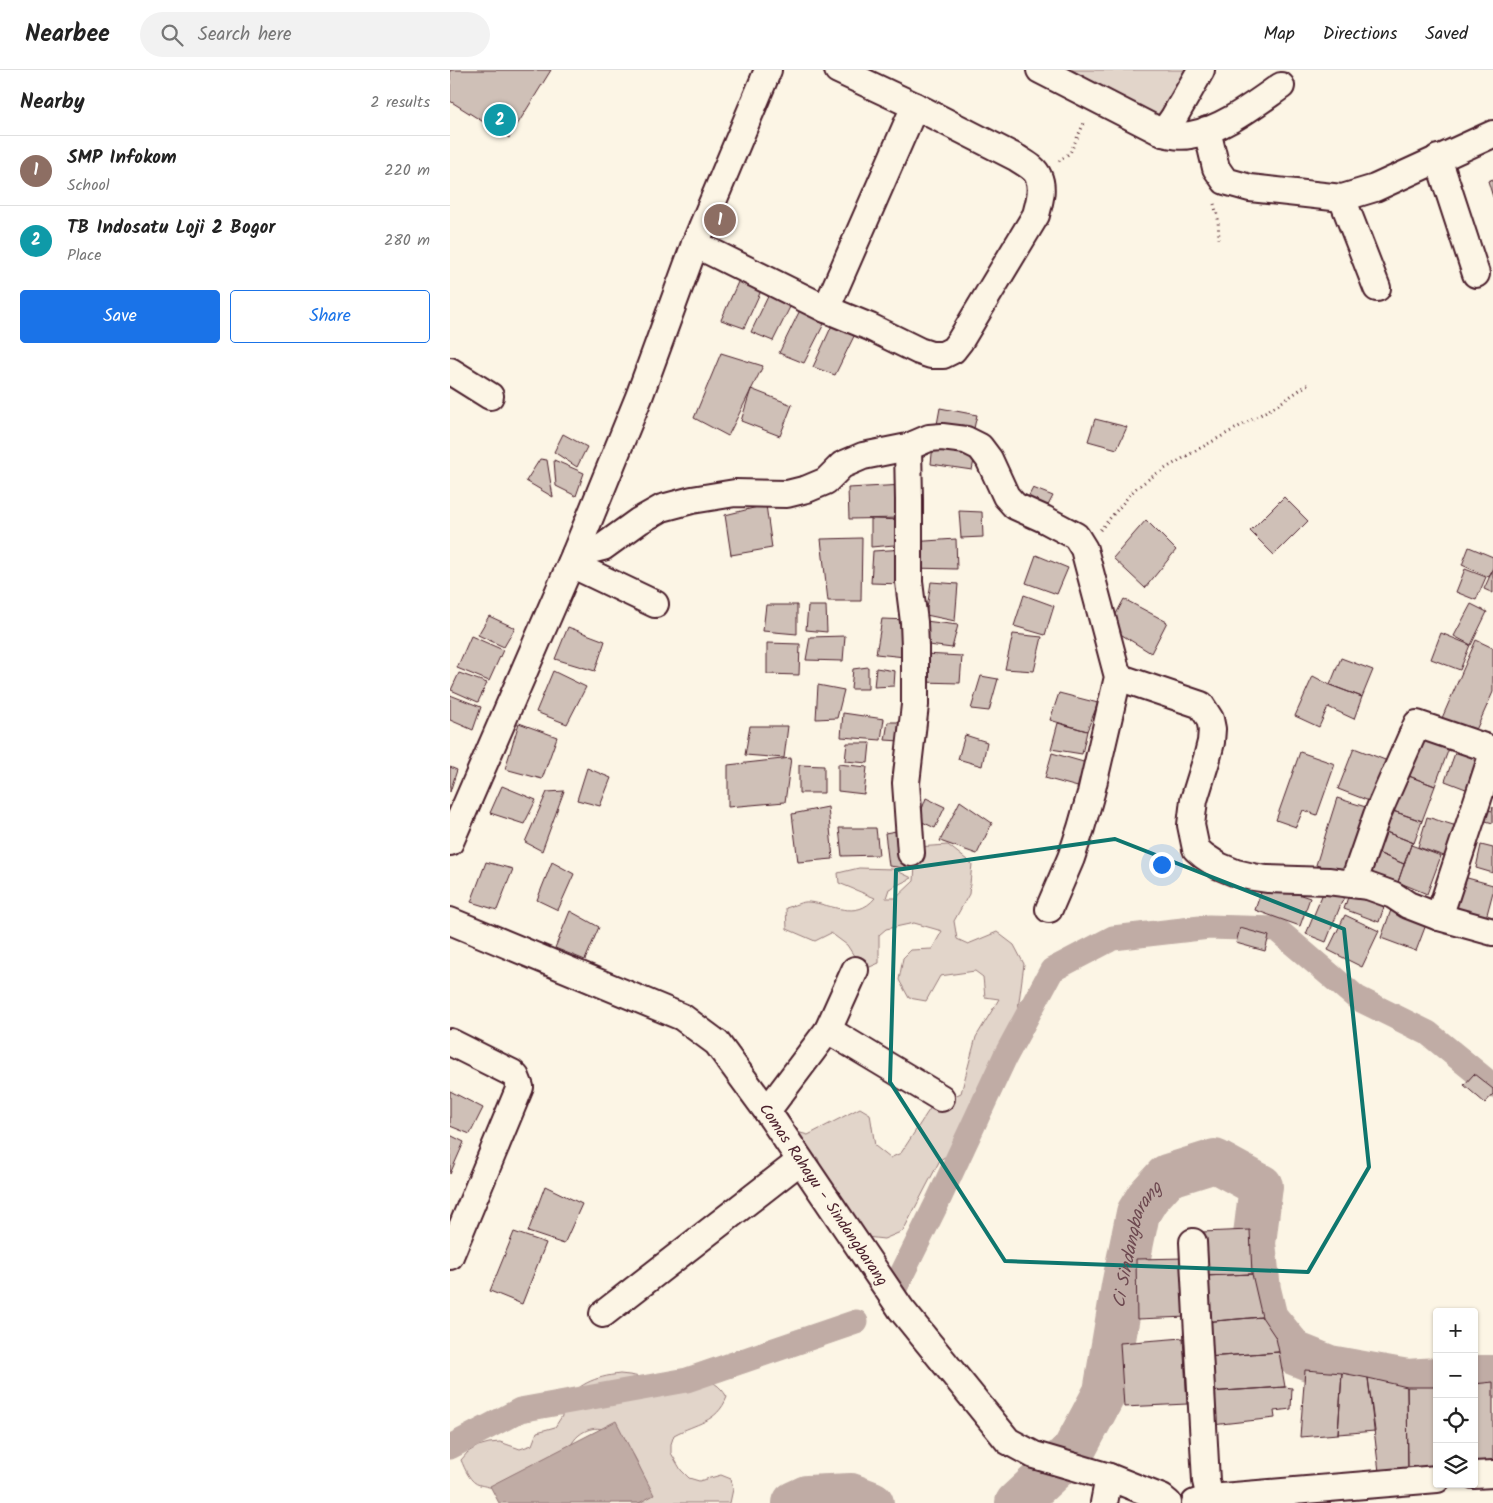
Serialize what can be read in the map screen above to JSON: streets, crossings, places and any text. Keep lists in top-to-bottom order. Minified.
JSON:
{"streets":{"street":["Comas Rahayu - Sindangbarang"]},"water":["Ci Sindangbarang"],"page":{"header":"Nearbee","search":"Search here","nav":["Map","Directions","Saved"],"heading":["Nearby","2 results"],"pins":["2","1"],"list":[{"mark":"1","name":"SMP Infokom","note":"School","value":"220 m"},{"mark":"2","name":"TB Indosatu Loji 2 Bogor","note":"Place","value":"280 m"}],"buttons":["Save","Share"],"map_buttons":["+","−"]}}
